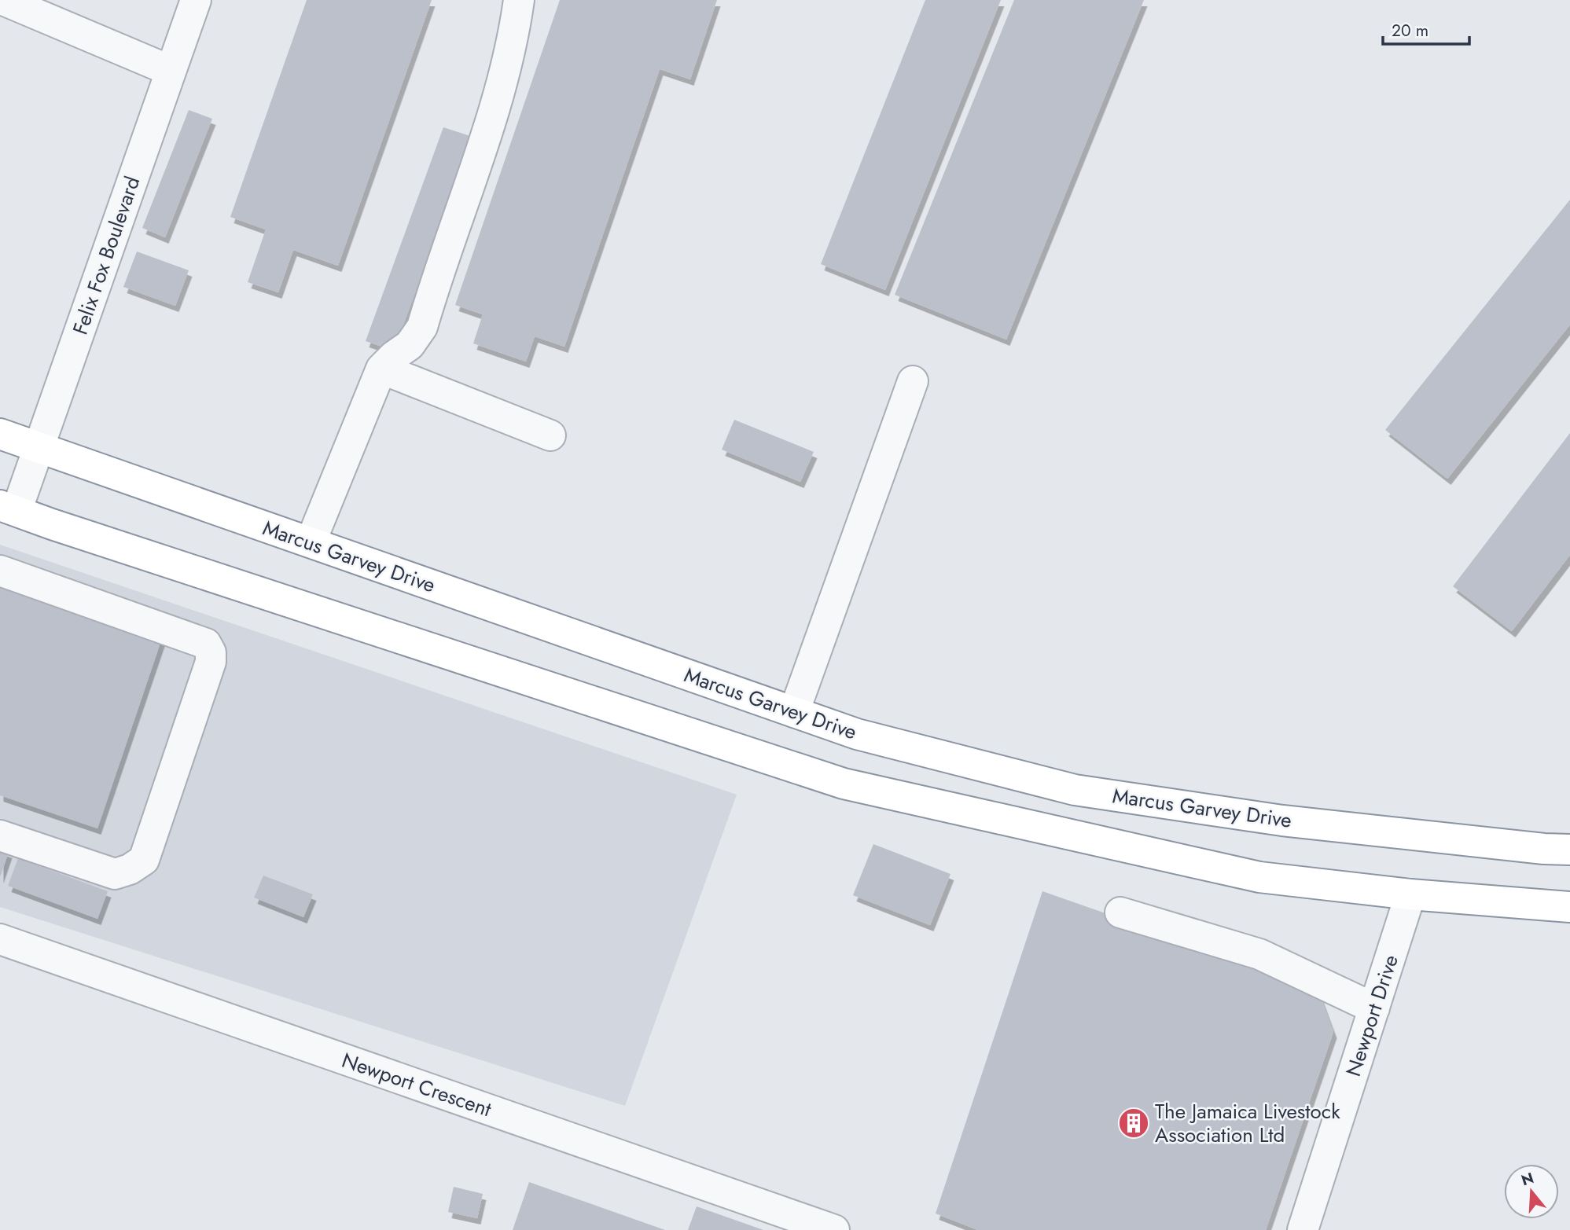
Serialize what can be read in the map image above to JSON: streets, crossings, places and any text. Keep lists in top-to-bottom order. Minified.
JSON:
{"streets":{"highway":["Marcus Garvey Drive"],"street":["Felix Fox Boulevard","Newport Drive","Newport Crescent"]},"crossings":[["Felix Fox Boulevard","Marcus Garvey Drive"]],"places":{"building":["The Jamaica Livestock Association Ltd"]},"scale_bar":"20 m","north":"top"}
